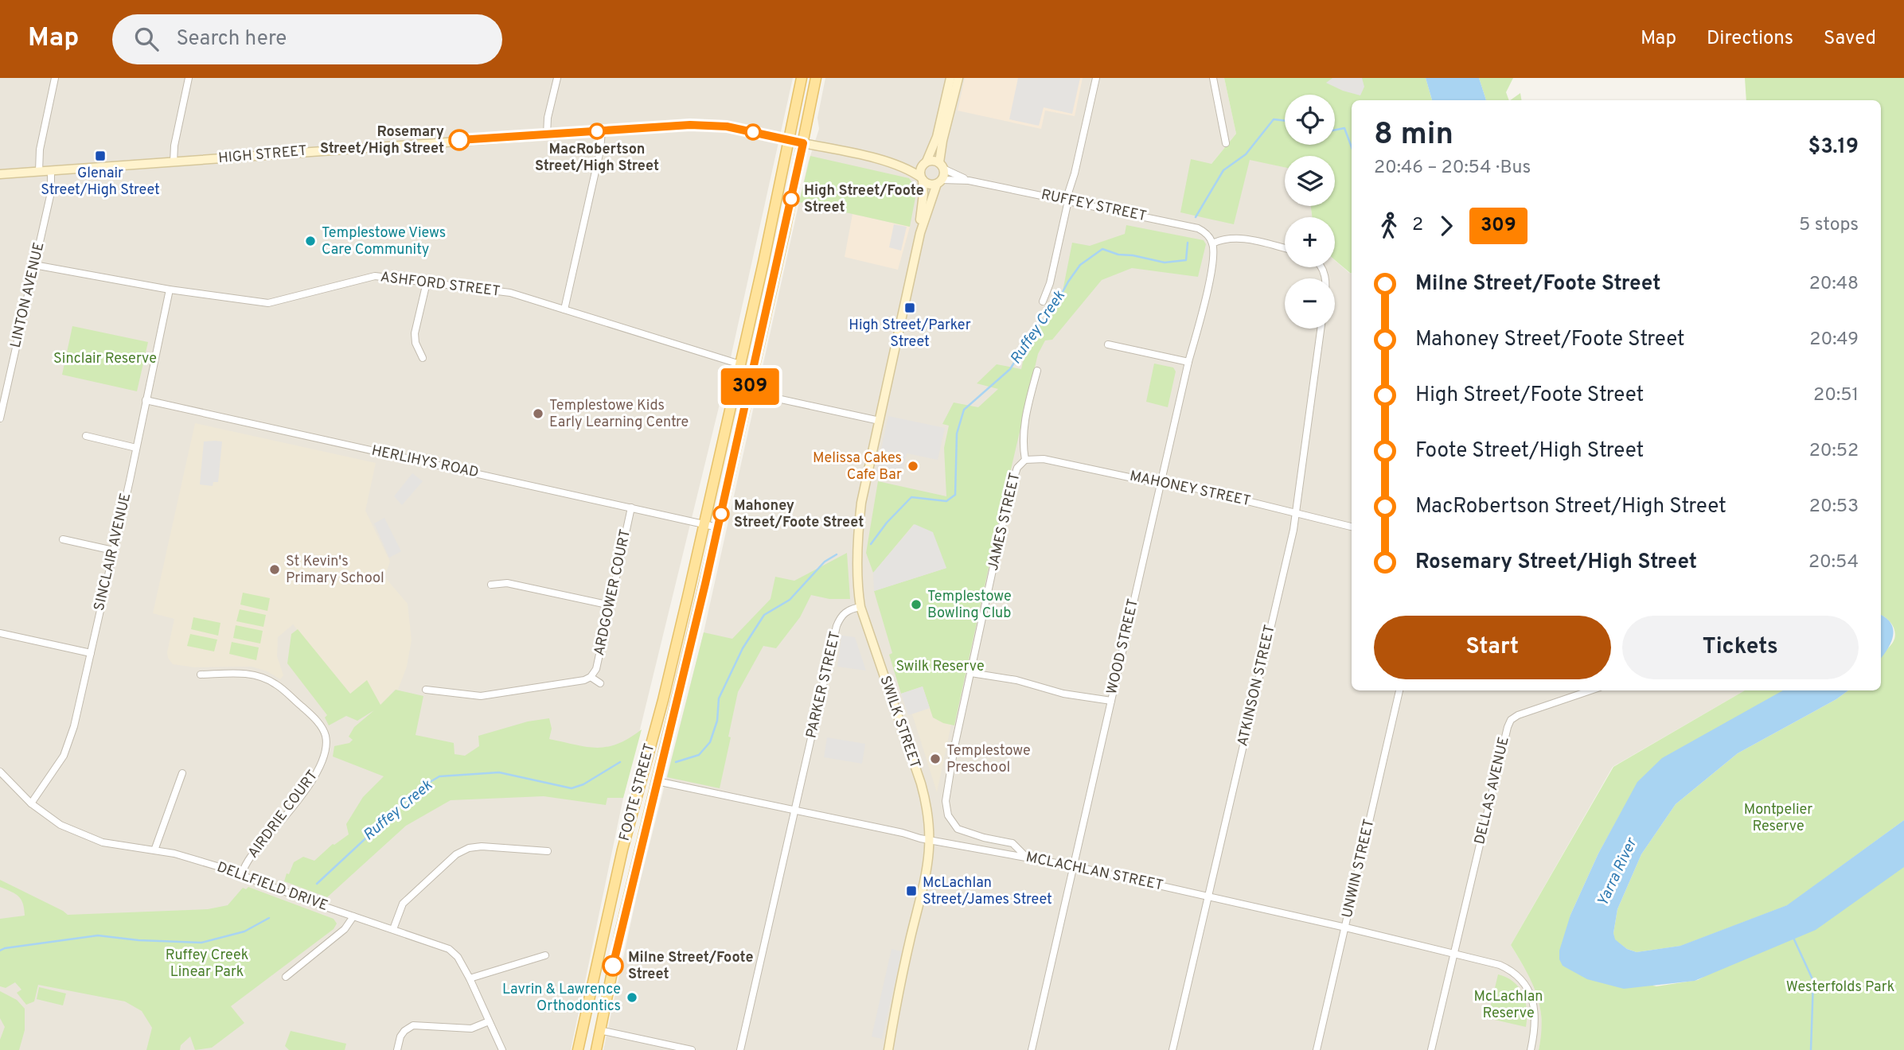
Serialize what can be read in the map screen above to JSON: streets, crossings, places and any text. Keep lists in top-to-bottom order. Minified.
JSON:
{"streets":{"main road":["HIGH STREET","SWILK STREET","FOOTE STREET"],"street":["RUFFEY STREET","ASHFORD STREET","LINTON AVENUE","HERLIHYS ROAD","MAHONEY STREET","JAMES STREET","SINCLAIR AVENUE","ARDGOWER COURT","WOOD STREET","PARKER STREET","ATKINSON STREET","DELLAS AVENUE","AIRDRIE COURT","UNWIN STREET","MCLACHLAN STREET","DELLFIELD DRIVE"]},"crossings":[["HIGH STREET","RUFFEY STREET"],["HIGH STREET","LINTON AVENUE"],["HIGH STREET","FOOTE STREET"],["RUFFEY STREET","WOOD STREET"],["ASHFORD STREET","LINTON AVENUE"],["ASHFORD STREET","SINCLAIR AVENUE"],["ASHFORD STREET","FOOTE STREET"],["HERLIHYS ROAD","SINCLAIR AVENUE"],["HERLIHYS ROAD","ARDGOWER COURT"],["HERLIHYS ROAD","FOOTE STREET"],["MAHONEY STREET","JAMES STREET"],["MAHONEY STREET","WOOD STREET"],["MAHONEY STREET","ATKINSON STREET"],["JAMES STREET","MCLACHLAN STREET"],["SINCLAIR AVENUE","DELLFIELD DRIVE"],["WOOD STREET","MCLACHLAN STREET"],["PARKER STREET","SWILK STREET"],["PARKER STREET","MCLACHLAN STREET"],["ATKINSON STREET","MCLACHLAN STREET"],["SWILK STREET","MCLACHLAN STREET"],["DELLAS AVENUE","MCLACHLAN STREET"],["FOOTE STREET","MCLACHLAN STREET"],["AIRDRIE COURT","DELLFIELD DRIVE"],["UNWIN STREET","MCLACHLAN STREET"]],"water":["Ruffey Creek","Yarra River"],"parks":["Sinclair Reserve","Swilk Reserve","Montpelier Reserve","Ruffey Creek Linear Park","Westerfolds Park","McLachlan Reserve"],"places":{"other":["MacRobertson Street/High Street","Rosemary Street/High Street","High Street/Foote Street","Templestowe Views Care Community","Templestowe Kids Early Learning Centre","Melissa Cakes Cafe Bar","Mahoney Street/Foote Street","St Kevin's Primary School","Templestowe Bowling Club","Templestowe Preschool","Milne Street/Foote Street","Lavrin & Lawrence Orthodontics"],"transit":["Glenair Street/High Street","High Street/Parker Street","McLachlan Street/James Street"]},"lines":["bus line 309"],"page":{"header":"Map","search":"Search here","nav":["Map","Directions","Saved"],"on_map":"309","map_buttons":["+","−"],"heading":["8 min","20:46 – 20:54 · Bus","$3.19"],"legs":["2","309","5 stops"],"list":[{"name":"Milne Street/Foote Street","value":"20:48"},{"name":"Mahoney Street/Foote Street","value":"20:49"},{"name":"High Street/Foote Street","value":"20:51"},{"name":"Foote Street/High Street","value":"20:52"},{"name":"MacRobertson Street/High Street","value":"20:53"},{"name":"Rosemary Street/High Street","value":"20:54"}],"buttons":["Start","Tickets"]}}
